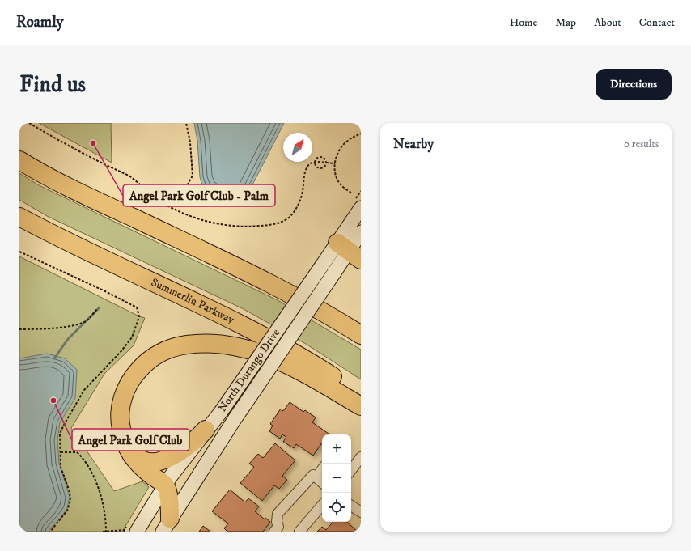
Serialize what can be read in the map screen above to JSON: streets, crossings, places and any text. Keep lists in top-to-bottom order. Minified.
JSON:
{"streets":{"highway":["Summerlin Parkway"],"main road":["North Durango Drive"]},"places":["Angel Park Golf Club - Palm","Angel Park Golf Club"],"north":"top right","page":{"header":"Roamly","nav":["Home","Map","About","Contact"],"buttons":"Directions","title":"Find us","heading":["Nearby","0 results"],"map_buttons":["+","−"]}}
